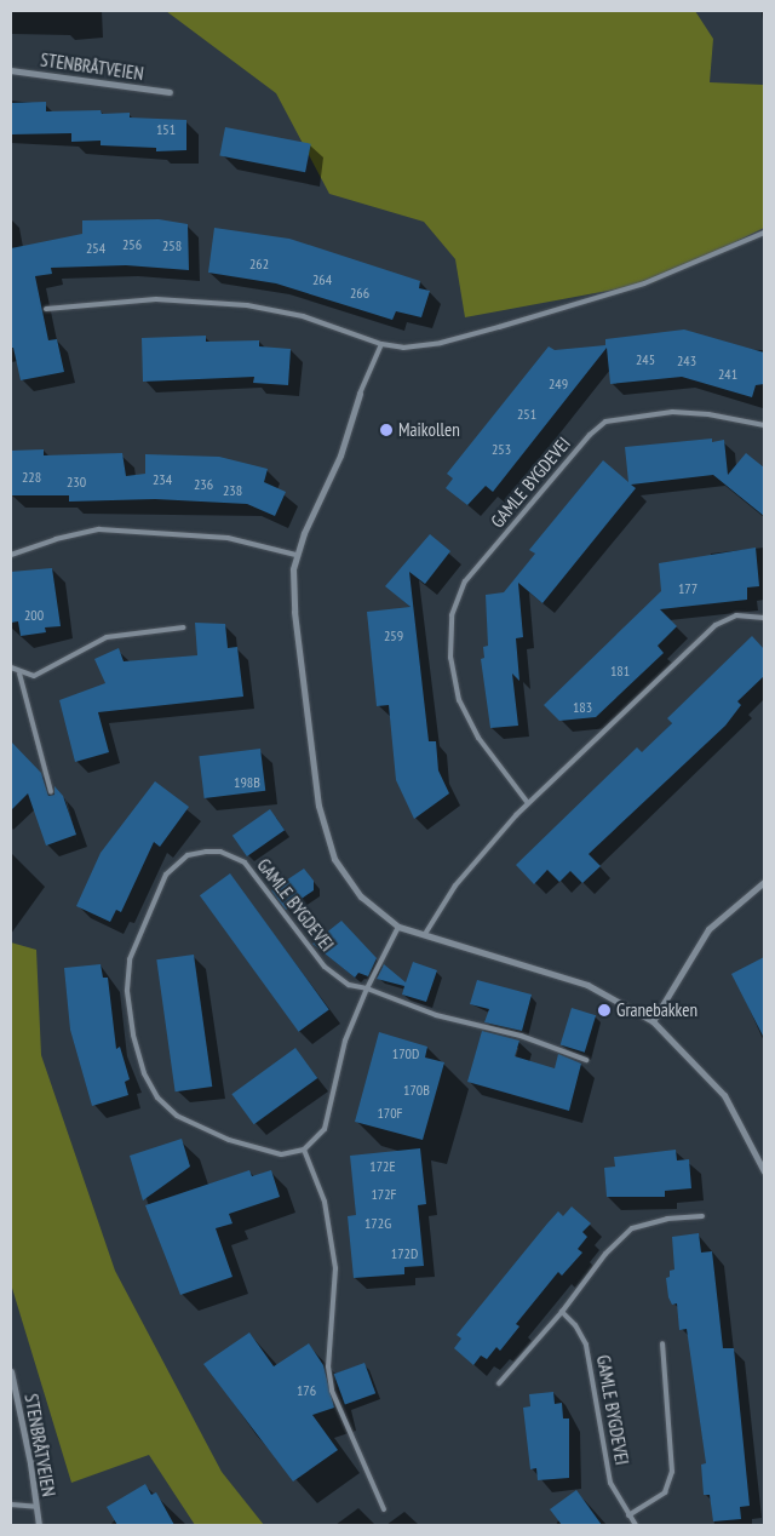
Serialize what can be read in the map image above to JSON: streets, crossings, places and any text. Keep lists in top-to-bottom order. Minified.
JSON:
{"streets":{"street":["STENBRÅTVEIEN"],"lane":["GAMLE BYGDEVEI"]},"places":["Maikollen","Granebakken"],"house_numbers":["151","256","258","254","262","264","266","245","243","241","249","251","253","228","234","230","236","238","177","200","259","181","183","198B","170D","170B","170F","172E","172F","172G","172D","176"]}
